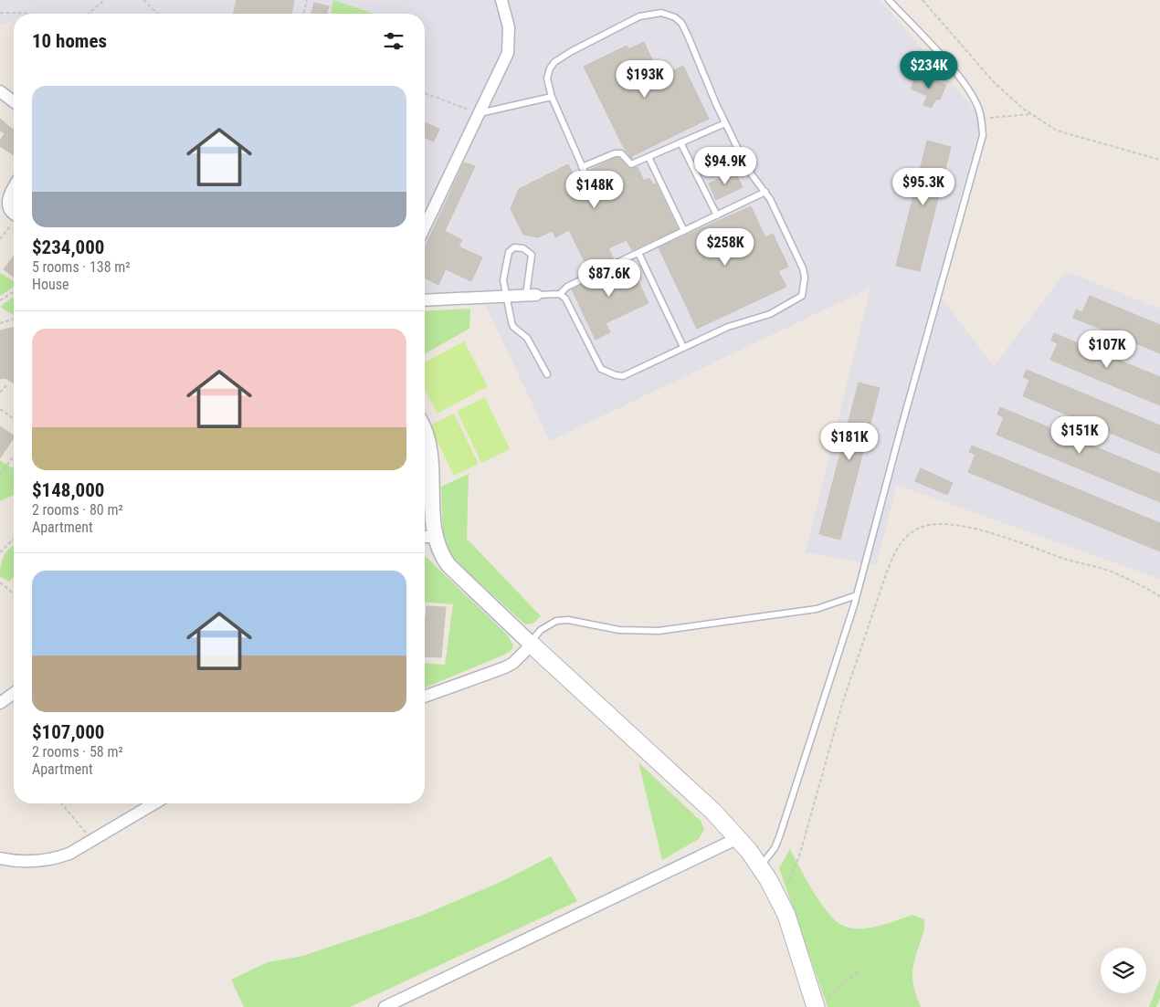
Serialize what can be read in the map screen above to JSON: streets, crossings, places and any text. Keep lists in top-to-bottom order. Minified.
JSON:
{"page":{"heading":"10 homes","price":["$234K","$193K","$94.9K","$95.3K","$148K","$258K","$87.6K","$107K","$151K","$181K"],"list":[{"name":"$234,000","note":"5 rooms · 138 m² · House"},{"name":"$148,000","note":"2 rooms · 80 m² · Apartment"},{"name":"$107,000","note":"2 rooms · 58 m² · Apartment"}]}}
